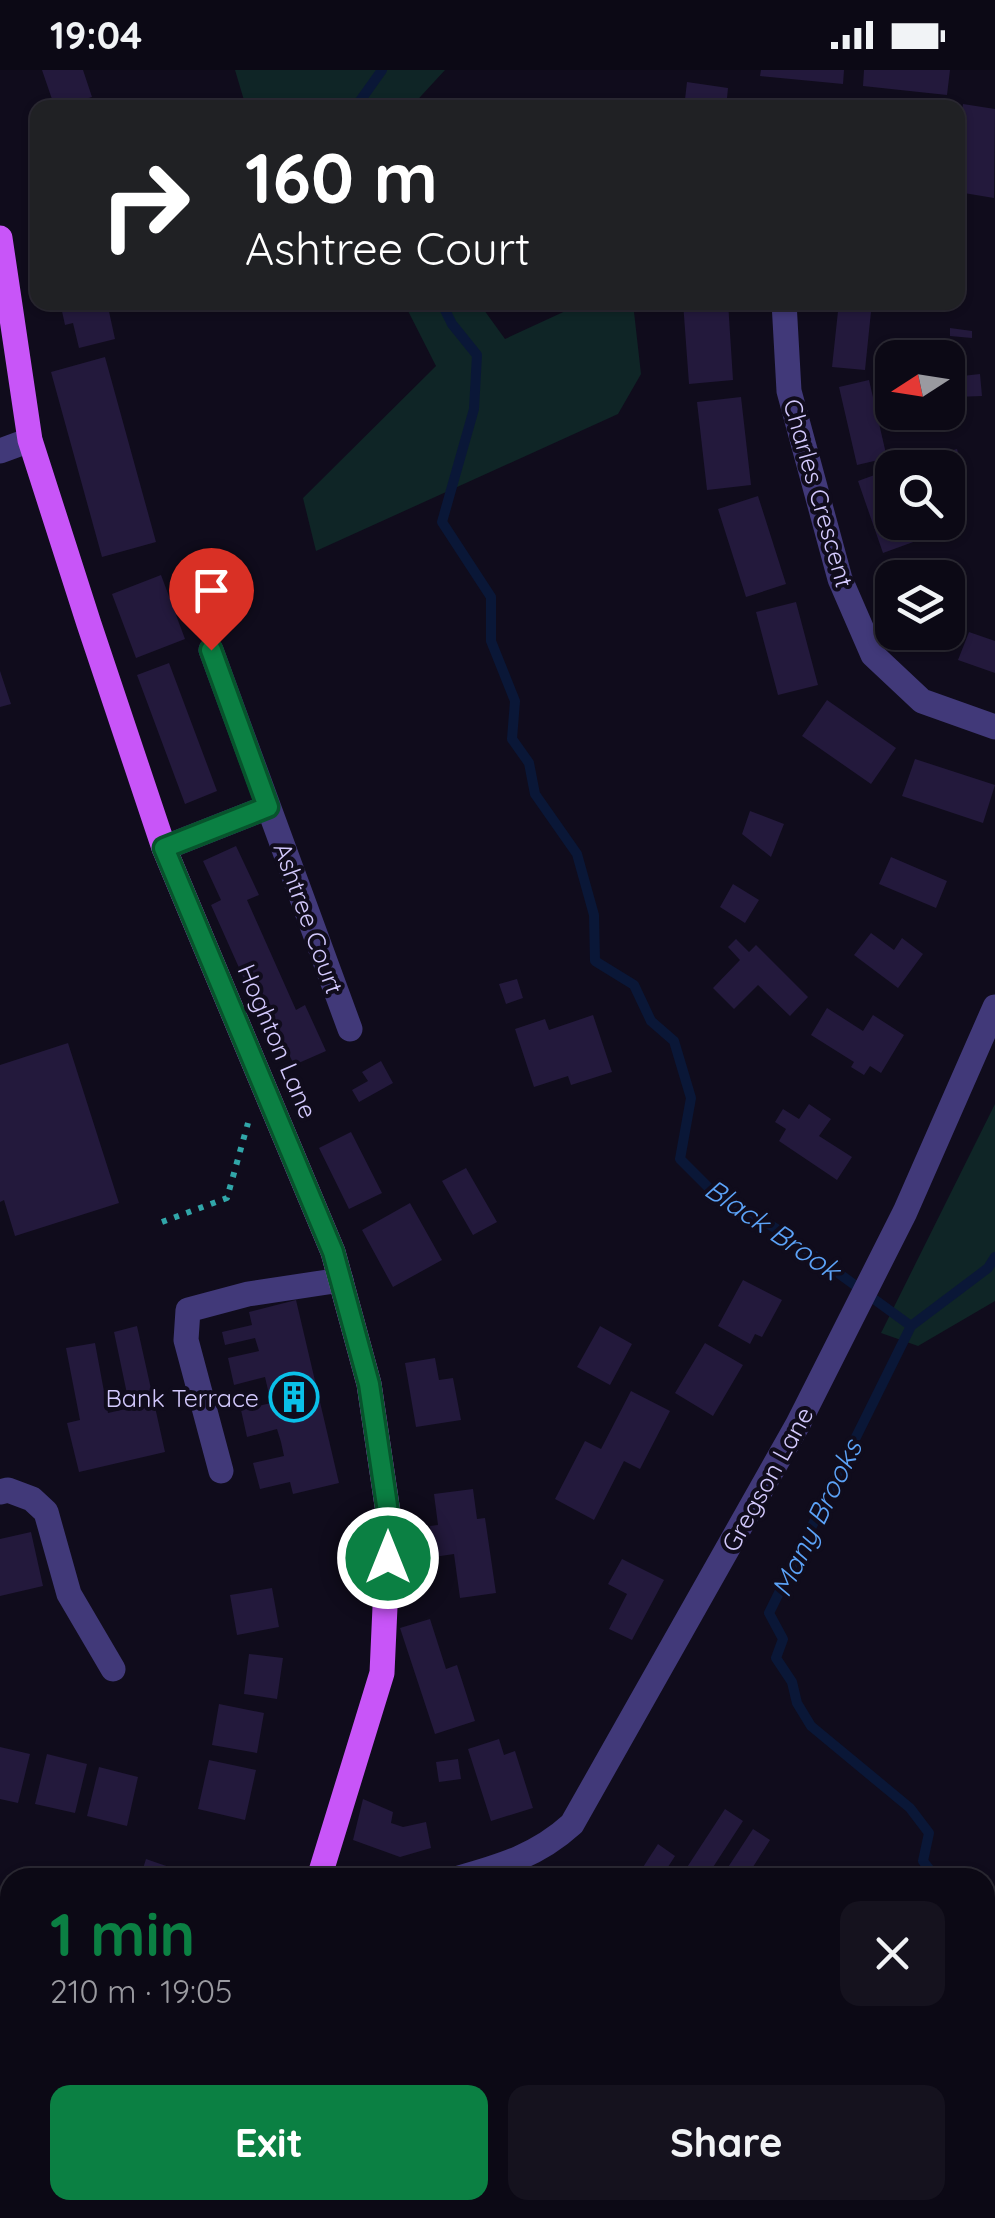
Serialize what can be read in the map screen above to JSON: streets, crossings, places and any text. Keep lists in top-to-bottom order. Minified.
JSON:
{"streets":{"main road":["Hoghton Lane"],"street":["Charles Crescent","Ashtree Court","Gregson Lane"]},"water":["Black Brook","Many Brooks"],"places":{"building":["Bank Terrace"]},"north":"left","page":{"status":"19:04","turn":["160 m","Ashtree Court"],"heading":["1 min","210 m · 19:05"],"buttons":["Exit","Share"]}}
